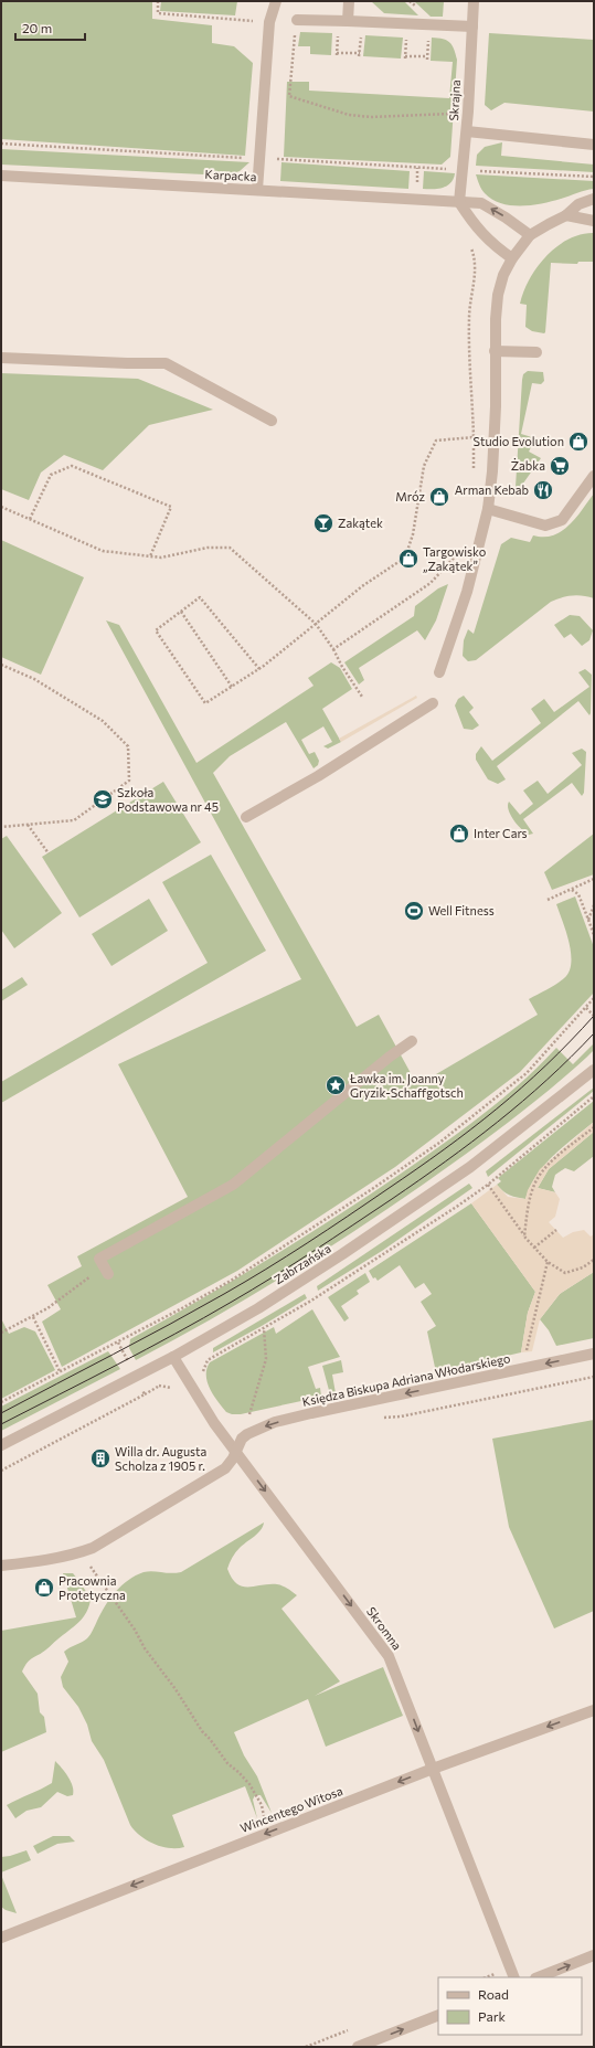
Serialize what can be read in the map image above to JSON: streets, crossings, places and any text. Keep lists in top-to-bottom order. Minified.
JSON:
{"streets":{"street":["Skrajna","Karpacka","Zabrzańska","Księdza Biskupa Adriana Włodarskiego","Skromna","Wincentego Witosa"]},"crossings":[["Skrajna","Karpacka"],["Zabrzańska","Skromna"],["Księdza Biskupa Adriana Włodarskiego","Skromna"],["Skromna","Wincentego Witosa"]],"one_way":["Księdza Biskupa Adriana Włodarskiego","Skromna","Wincentego Witosa"],"places":{"shop":["Studio Evolution","Mróz","Targowisko „Zakątek”","Inter Cars","Pracownia Protetyczna"],"supermarket":["Żabka"],"restaurant":["Arman Kebab"],"bar":["Zakątek"],"school or university":["Szkoła Podstawowa nr 45"],"sports":["Well Fitness"],"place":["Ławka im. Joanny Gryzik-Schaffgotsch"],"building":["Willa dr. Augusta Scholza z 1905 r."]},"legend":["Road","Park"],"scale_bar":"20 m"}
